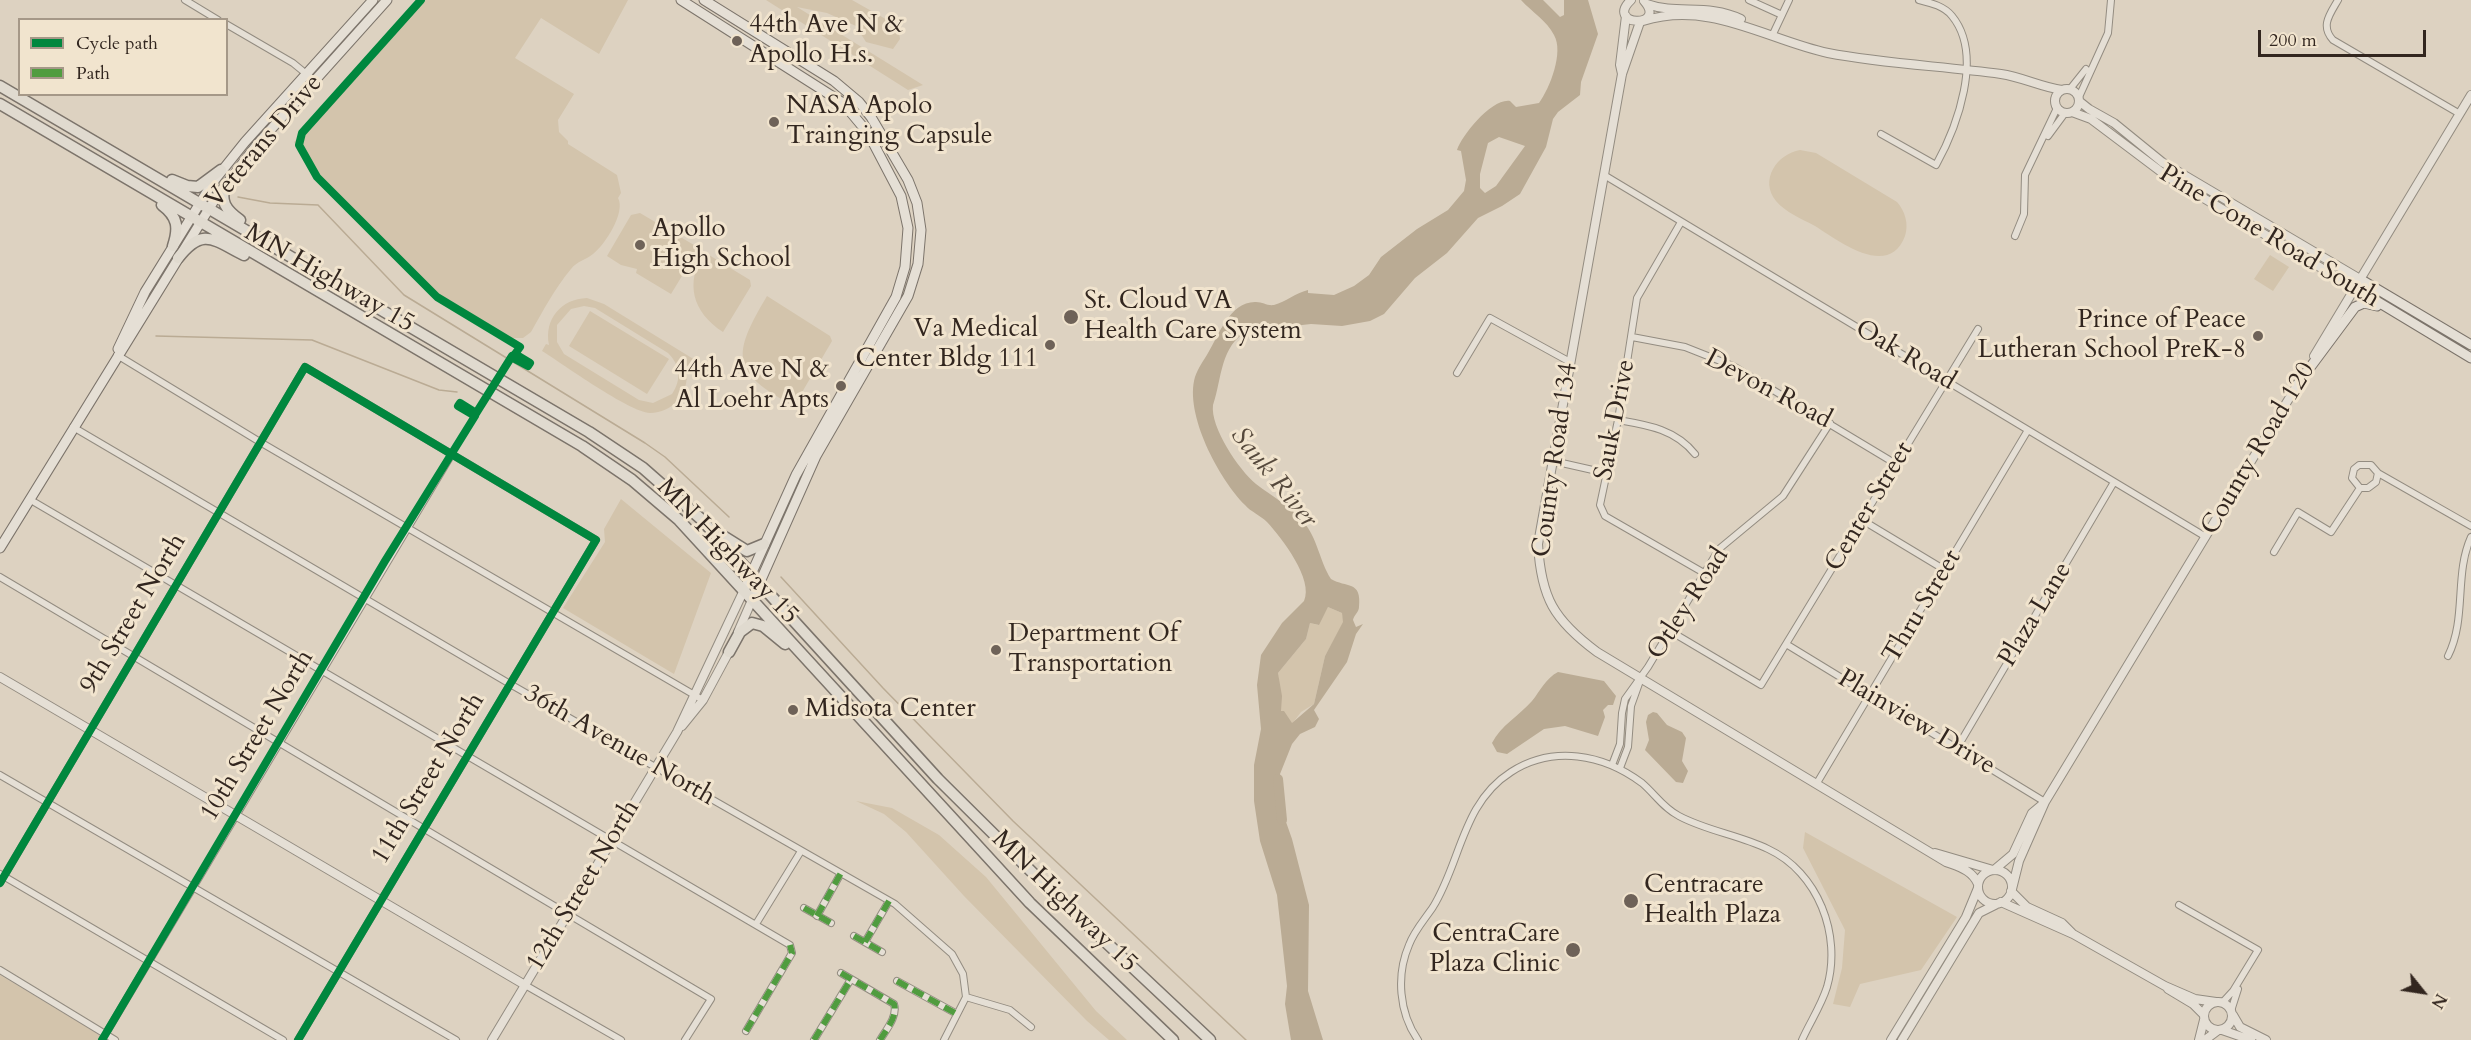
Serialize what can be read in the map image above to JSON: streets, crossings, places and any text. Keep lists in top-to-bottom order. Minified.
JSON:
{"streets":{"highway":["MN Highway 15"],"main road":["Veterans Drive","Pine Cone Road South","12th Street North"],"street":["Oak Road","Devon Road","Sauk Drive","County Road 120","County Road 134","Center Street","Otley Road","Thru Street","9th Street North","Plaza Lane","Plainview Drive","10th Street North","36th Avenue North","11th Street North"]},"crossings":[["Veterans Drive","MN Highway 15"],["Veterans Drive","36th Avenue North"],["Pine Cone Road South","County Road 120"],["MN Highway 15","12th Street North"],["Oak Road","Sauk Drive"],["Oak Road","County Road 120"],["Oak Road","County Road 134"],["Oak Road","Center Street"],["Oak Road","Thru Street"],["Oak Road","Plaza Lane"],["Devon Road","Sauk Drive"],["Devon Road","Center Street"],["Devon Road","Otley Road"],["Sauk Drive","Otley Road"],["County Road 120","County Road 134"],["County Road 120","Plainview Drive"],["County Road 134","Otley Road"],["County Road 134","Thru Street"],["Center Street","Otley Road"],["Center Street","Plainview Drive"],["Thru Street","Plainview Drive"],["9th Street North","10th Street North"],["9th Street North","36th Avenue North"],["9th Street North","11th Street North"],["Plaza Lane","Plainview Drive"],["10th Street North","36th Avenue North"],["10th Street North","11th Street North"],["36th Avenue North","11th Street North"],["36th Avenue North","12th Street North"]],"water":["Sauk River"],"places":["44th Ave N & Apollo H.s.","NASA Apolo Trainging Capsule","Apollo High School","St. Cloud VA Health Care System","Prince of Peace Lutheran School PreK-8","Va Medical Center Bldg 111","44th Ave N & Al Loehr Apts","Department Of Transportation","Midsota Center","Centracare Health Plaza","CentraCare Plaza Clinic"],"legend":["Cycle path","Path"],"scale_bar":"200 m","north":"bottom right"}
